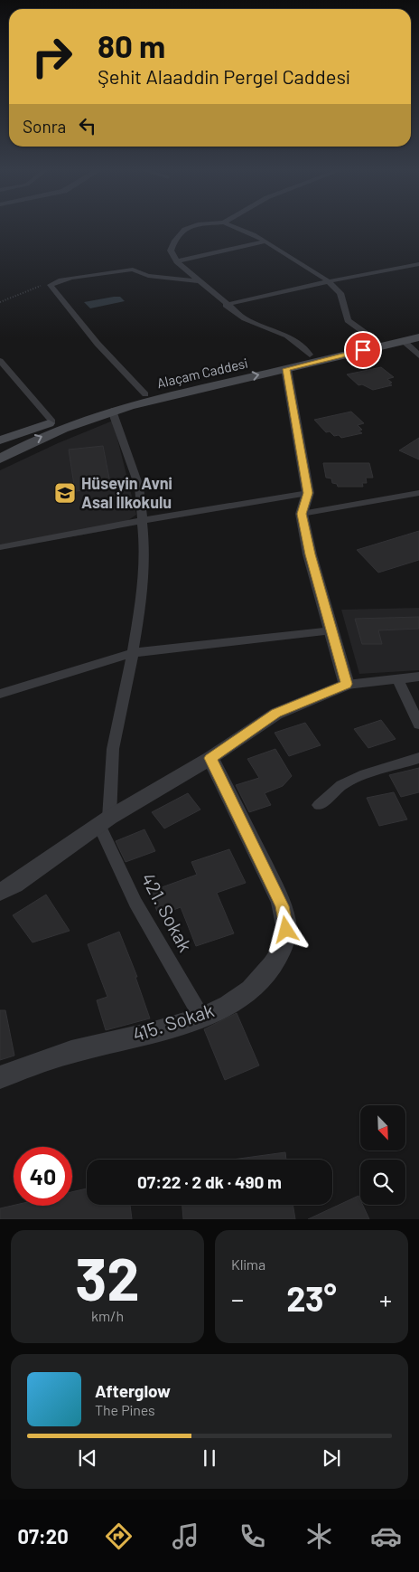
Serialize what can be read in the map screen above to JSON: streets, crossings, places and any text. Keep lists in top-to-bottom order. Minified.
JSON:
{"streets":{"main road":["Alaçam Caddesi"],"street":["421. Sokak","415. Sokak"]},"crossings":[["421. Sokak","415. Sokak"]],"places":{"school or university":["Hüseyin Avni Asal İlkokulu"]},"north":"bottom right","page":{"turn":["80 m","Şehit Alaaddin Pergel Caddesi"],"then":"Sonra","limit":"40","trip":"07:22 · 2 dk · 490 m","tile":[["32","km/h"],"Klima"],"heat":["−","23°","+"],"song":["Afterglow","The Pines"],"tabs":"07:20"}}
